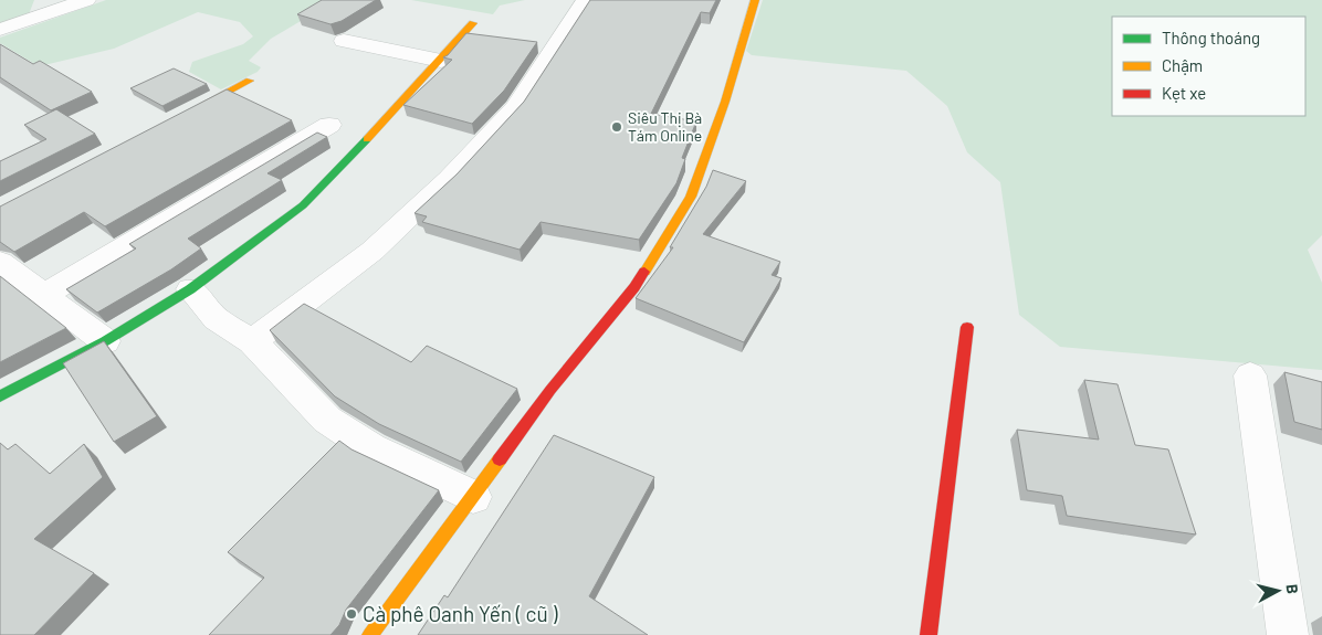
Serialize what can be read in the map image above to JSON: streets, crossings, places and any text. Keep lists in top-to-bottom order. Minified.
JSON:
{"places":["Siêu Thị Bà Tám Online","Cà phê Oanh Yến ( cũ )"],"legend":["Thông thoáng","Chậm","Kẹt xe"],"north":"right"}
